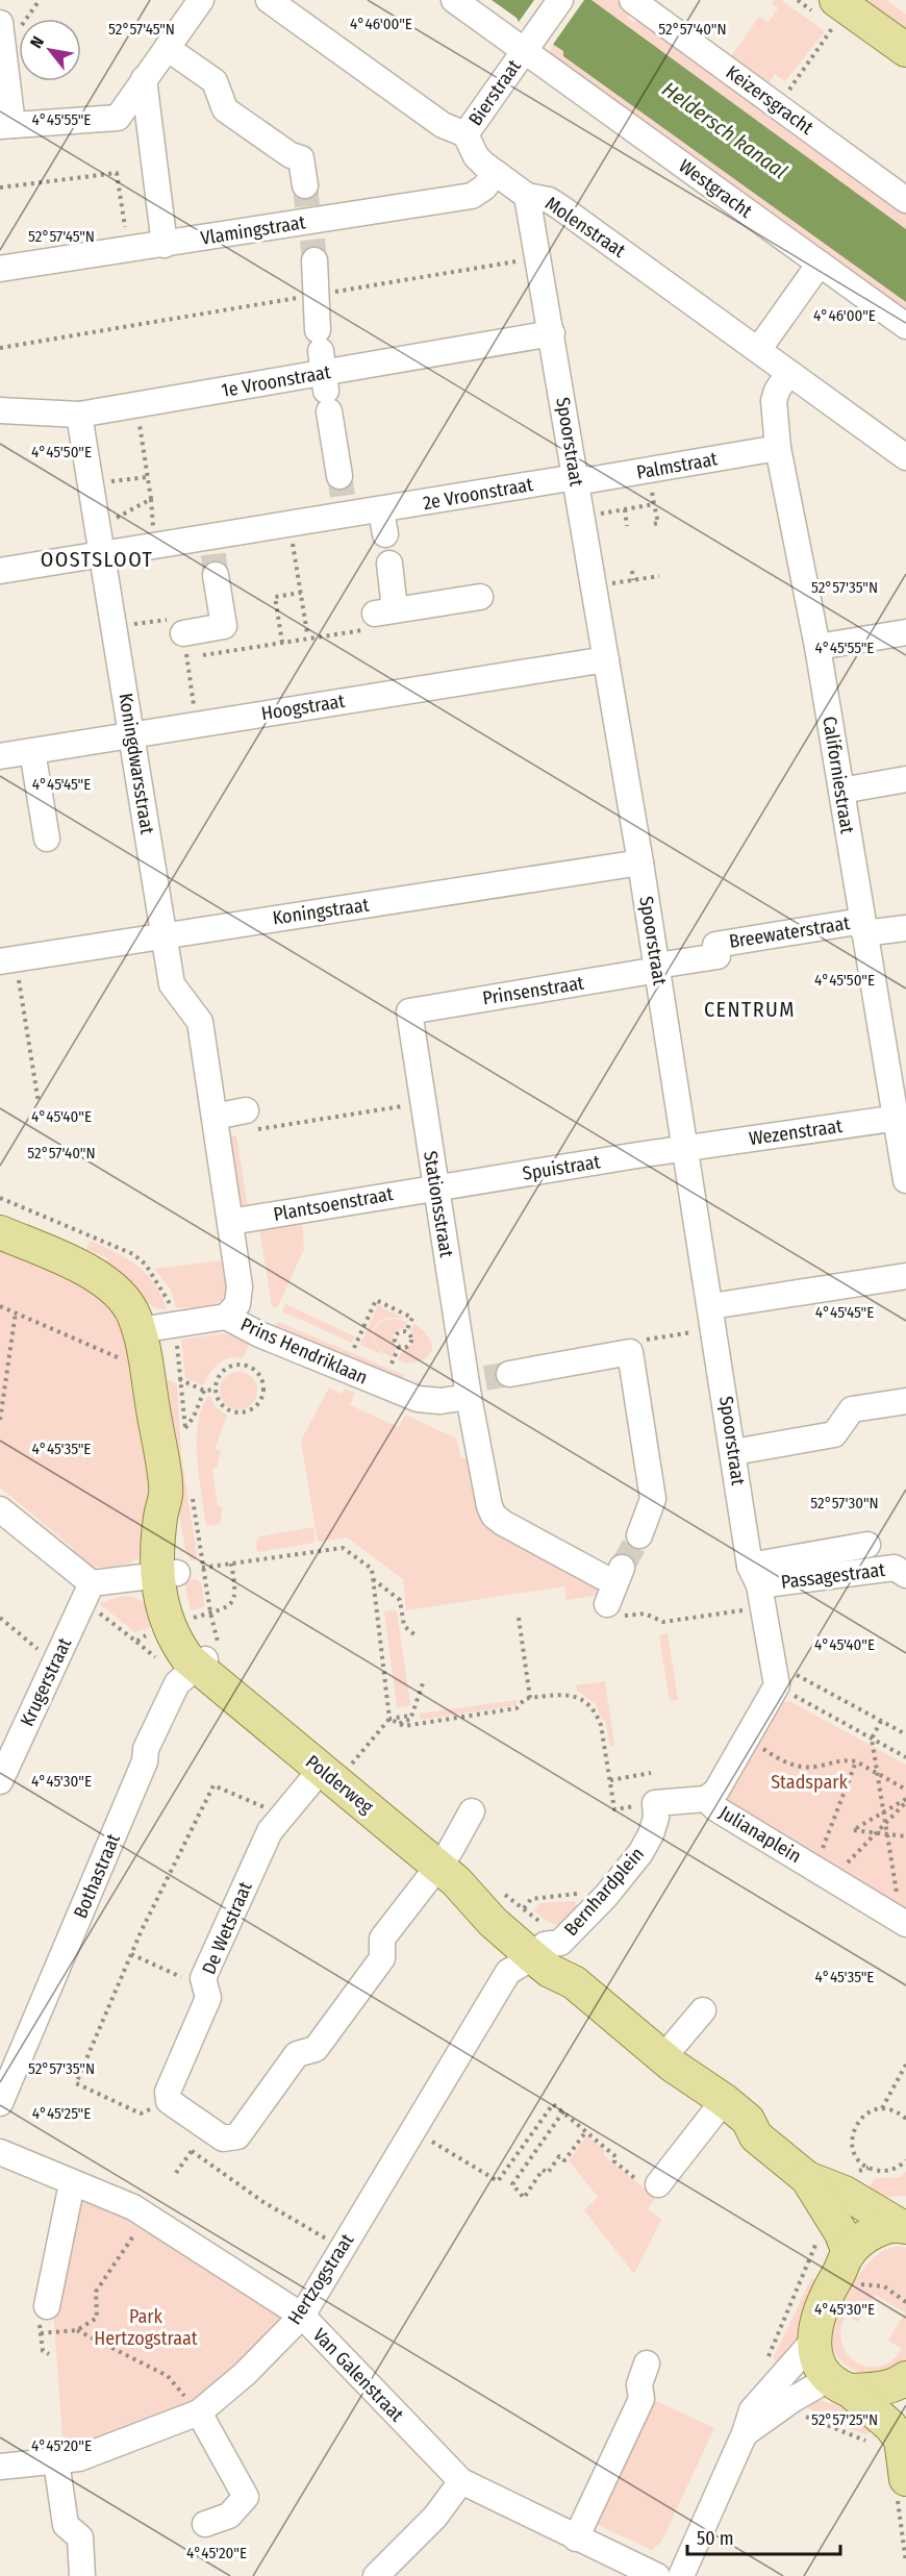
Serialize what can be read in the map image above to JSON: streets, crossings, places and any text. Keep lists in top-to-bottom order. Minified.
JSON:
{"streets":{"main road":["Polderweg"],"street":["Bierstraat","Keizersgracht","Westgracht","Molenstraat","Vlamingstraat","1e Vroonstraat","Spoorstraat","Palmstraat","2e Vroonstraat","Hoogstraat","Koningdwarsstraat","Californiestraat","Koningstraat","Breewaterstraat","Prinsenstraat","Wezenstraat","Spuistraat","Plantsoenstraat","Stationsstraat","Prins Hendriklaan","Passagestraat","Krugerstraat","Julianaplein","Bothastraat","Bernhardplein","De Wetstraat","Hertzogstraat","Van Galenstraat"]},"crossings":[["Bierstraat","Westgracht"],["Bierstraat","Molenstraat"],["Molenstraat","Vlamingstraat"],["Molenstraat","Spoorstraat"],["Molenstraat","Californiestraat"],["1e Vroonstraat","Spoorstraat"],["1e Vroonstraat","Koningdwarsstraat"],["Spoorstraat","Palmstraat"],["Spoorstraat","2e Vroonstraat"],["Spoorstraat","Hoogstraat"],["Spoorstraat","Koningstraat"],["Spoorstraat","Breewaterstraat"],["Spoorstraat","Prinsenstraat"],["Spoorstraat","Wezenstraat"],["Spoorstraat","Spuistraat"],["Spoorstraat","Passagestraat"],["Spoorstraat","Julianaplein"],["Palmstraat","2e Vroonstraat"],["Palmstraat","Californiestraat"],["2e Vroonstraat","Koningdwarsstraat"],["Hoogstraat","Koningdwarsstraat"],["Koningdwarsstraat","Koningstraat"],["Koningdwarsstraat","Plantsoenstraat"],["Koningdwarsstraat","Prins Hendriklaan"],["Californiestraat","Breewaterstraat"],["Californiestraat","Wezenstraat"],["Breewaterstraat","Prinsenstraat"],["Prinsenstraat","Stationsstraat"],["Wezenstraat","Spuistraat"],["Spuistraat","Plantsoenstraat"],["Spuistraat","Stationsstraat"],["Plantsoenstraat","Stationsstraat"],["Stationsstraat","Prins Hendriklaan"],["Polderweg","Bothastraat"],["Polderweg","Bernhardplein"],["Polderweg","De Wetstraat"],["Polderweg","Hertzogstraat"],["Bernhardplein","Hertzogstraat"],["Hertzogstraat","Van Galenstraat"]],"districts":["OOSTSLOOT","CENTRUM"],"water":["Heldersch kanaal"],"parks":["Stadspark","Park Hertzogstraat"],"scale_bar":"50 m","north":"top left","coordinates":["4°46'00\"E","52°57'45\"N","52°57'40\"N","4°45'55\"E","4°45'50\"E","52°57'35\"N","4°45'45\"E","4°45'40\"E","4°45'35\"E","52°57'30\"N","4°45'30\"E","4°45'25\"E","52°57'25\"N","4°45'20\"E"]}
